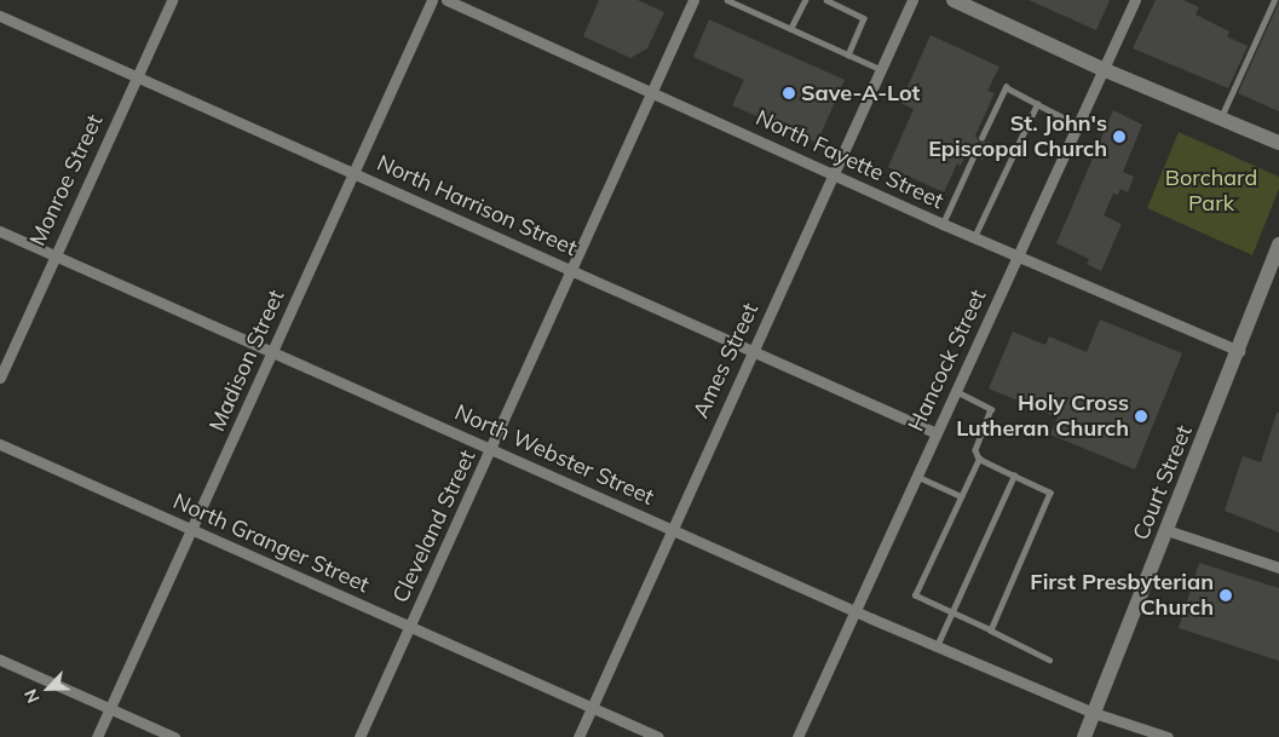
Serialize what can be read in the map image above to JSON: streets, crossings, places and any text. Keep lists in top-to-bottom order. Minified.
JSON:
{"streets":{"main road":["Court Street"],"street":["North Fayette Street","Monroe Street","North Harrison Street","Madison Street","Ames Street","Hancock Street","North Webster Street","Cleveland Street","North Granger Street"]},"crossings":[["North Fayette Street","Ames Street"],["North Fayette Street","Hancock Street"],["North Fayette Street","Court Street"],["North Fayette Street","Cleveland Street"],["Monroe Street","North Harrison Street"],["Monroe Street","North Webster Street"],["North Harrison Street","Madison Street"],["North Harrison Street","Ames Street"],["North Harrison Street","Hancock Street"],["North Harrison Street","Cleveland Street"],["Madison Street","North Webster Street"],["Madison Street","North Granger Street"],["Ames Street","North Webster Street"],["Ames Street","North Granger Street"],["Hancock Street","North Webster Street"],["North Webster Street","Court Street"],["North Webster Street","Cleveland Street"],["Cleveland Street","North Granger Street"]],"parks":["Borchard Park"],"places":["Save-A-Lot","St. John's Episcopal Church","Holy Cross Lutheran Church","First Presbyterian Church"],"north":"bottom left"}
